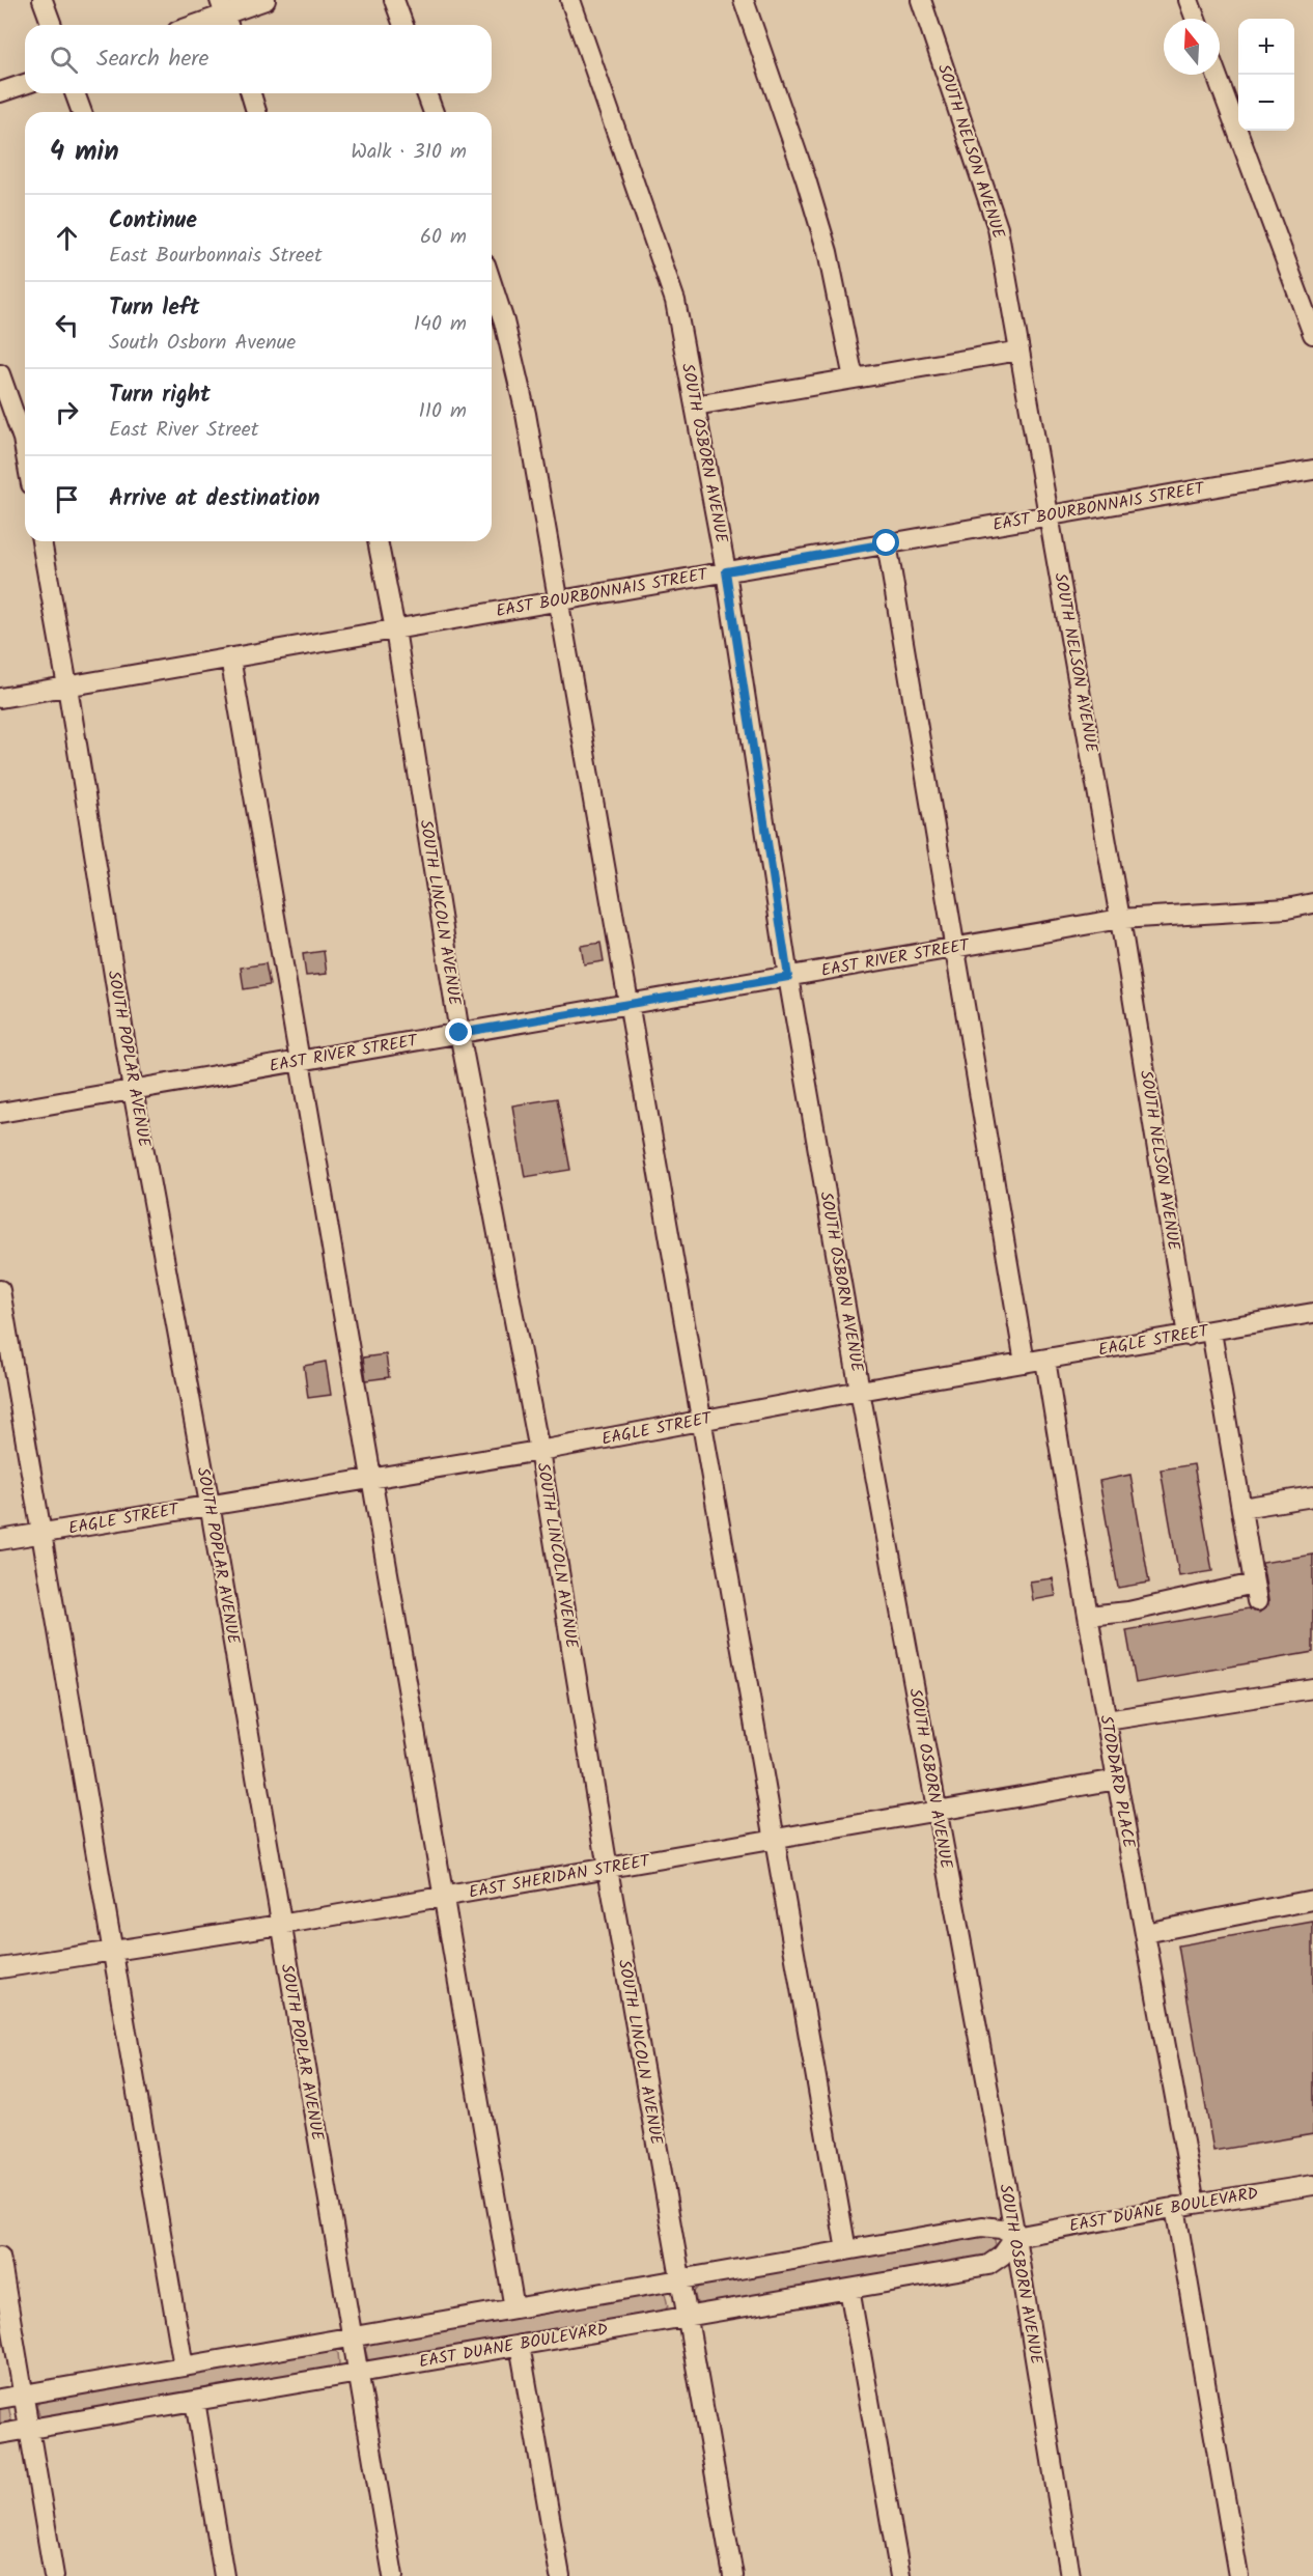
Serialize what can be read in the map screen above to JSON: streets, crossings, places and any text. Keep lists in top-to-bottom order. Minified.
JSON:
{"streets":{"street":["SOUTH NELSON AVENUE","SOUTH OSBORN AVENUE","EAST BOURBONNAIS STREET","SOUTH LINCOLN AVENUE","EAST RIVER STREET","SOUTH POPLAR AVENUE","EAGLE STREET","STODDARD PLACE","EAST SHERIDAN STREET","EAST DUANE BOULEVARD"]},"crossings":[["SOUTH NELSON AVENUE","EAST BOURBONNAIS STREET"],["SOUTH NELSON AVENUE","EAST RIVER STREET"],["SOUTH NELSON AVENUE","EAGLE STREET"],["SOUTH OSBORN AVENUE","EAST BOURBONNAIS STREET"],["SOUTH OSBORN AVENUE","EAST RIVER STREET"],["SOUTH OSBORN AVENUE","EAGLE STREET"],["SOUTH OSBORN AVENUE","EAST SHERIDAN STREET"],["SOUTH OSBORN AVENUE","EAST DUANE BOULEVARD"],["EAST BOURBONNAIS STREET","SOUTH LINCOLN AVENUE"],["EAST BOURBONNAIS STREET","SOUTH POPLAR AVENUE"],["SOUTH LINCOLN AVENUE","EAST RIVER STREET"],["SOUTH LINCOLN AVENUE","EAGLE STREET"],["SOUTH LINCOLN AVENUE","EAST SHERIDAN STREET"],["SOUTH LINCOLN AVENUE","EAST DUANE BOULEVARD"],["EAST RIVER STREET","SOUTH POPLAR AVENUE"],["SOUTH POPLAR AVENUE","EAGLE STREET"],["SOUTH POPLAR AVENUE","EAST SHERIDAN STREET"],["SOUTH POPLAR AVENUE","EAST DUANE BOULEVARD"],["EAGLE STREET","STODDARD PLACE"],["STODDARD PLACE","EAST SHERIDAN STREET"],["STODDARD PLACE","EAST DUANE BOULEVARD"]],"north":"top","page":{"map_buttons":["+","−"],"search":"Search here","heading":["4 min","Walk · 310 m"],"list":[["Continue","East Bourbonnais Street","60 m"],["Turn left","South Osborn Avenue","140 m"],["Turn right","East River Street","110 m"],"Arrive at destination"]}}
